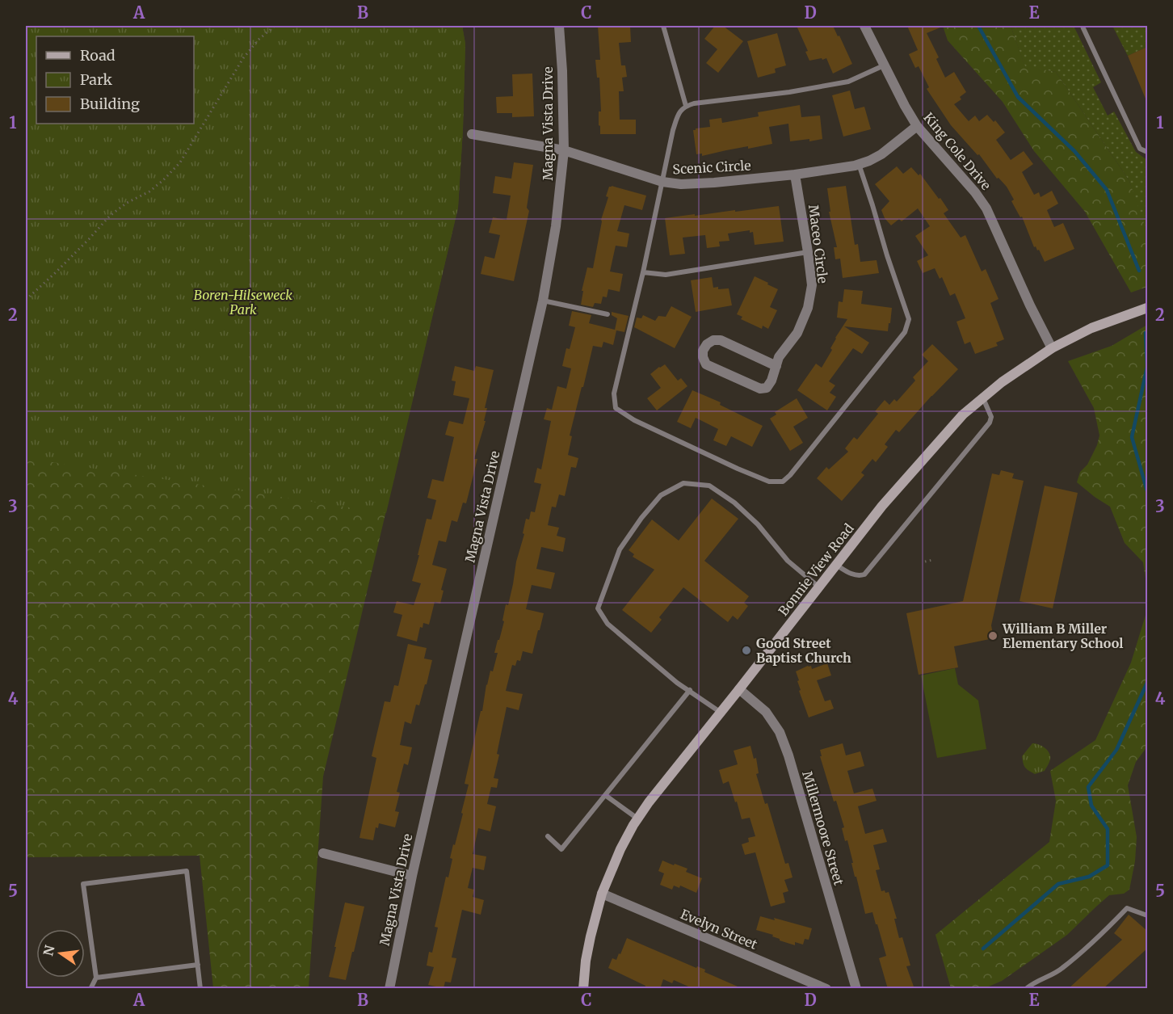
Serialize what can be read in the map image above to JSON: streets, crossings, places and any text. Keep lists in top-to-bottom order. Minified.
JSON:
{"streets":{"street":["Magna Vista Drive","King Cole Drive","Scenic Circle","Maceo Circle","Bonnie View Road","Millermoore Street","Evelyn Street"]},"crossings":[["Magna Vista Drive","Scenic Circle"],["King Cole Drive","Scenic Circle"],["King Cole Drive","Bonnie View Road"],["Scenic Circle","Maceo Circle"],["Bonnie View Road","Millermoore Street"],["Bonnie View Road","Evelyn Street"]],"parks":["Boren-Hilseweck Park"],"places":["William B Miller Elementary School","Good Street Baptist Church"],"legend":["Road","Park","Building"],"north":"left","grid":{"columns":["A","B","C","D","E"],"rows":["1","2","3","4","5"]}}
